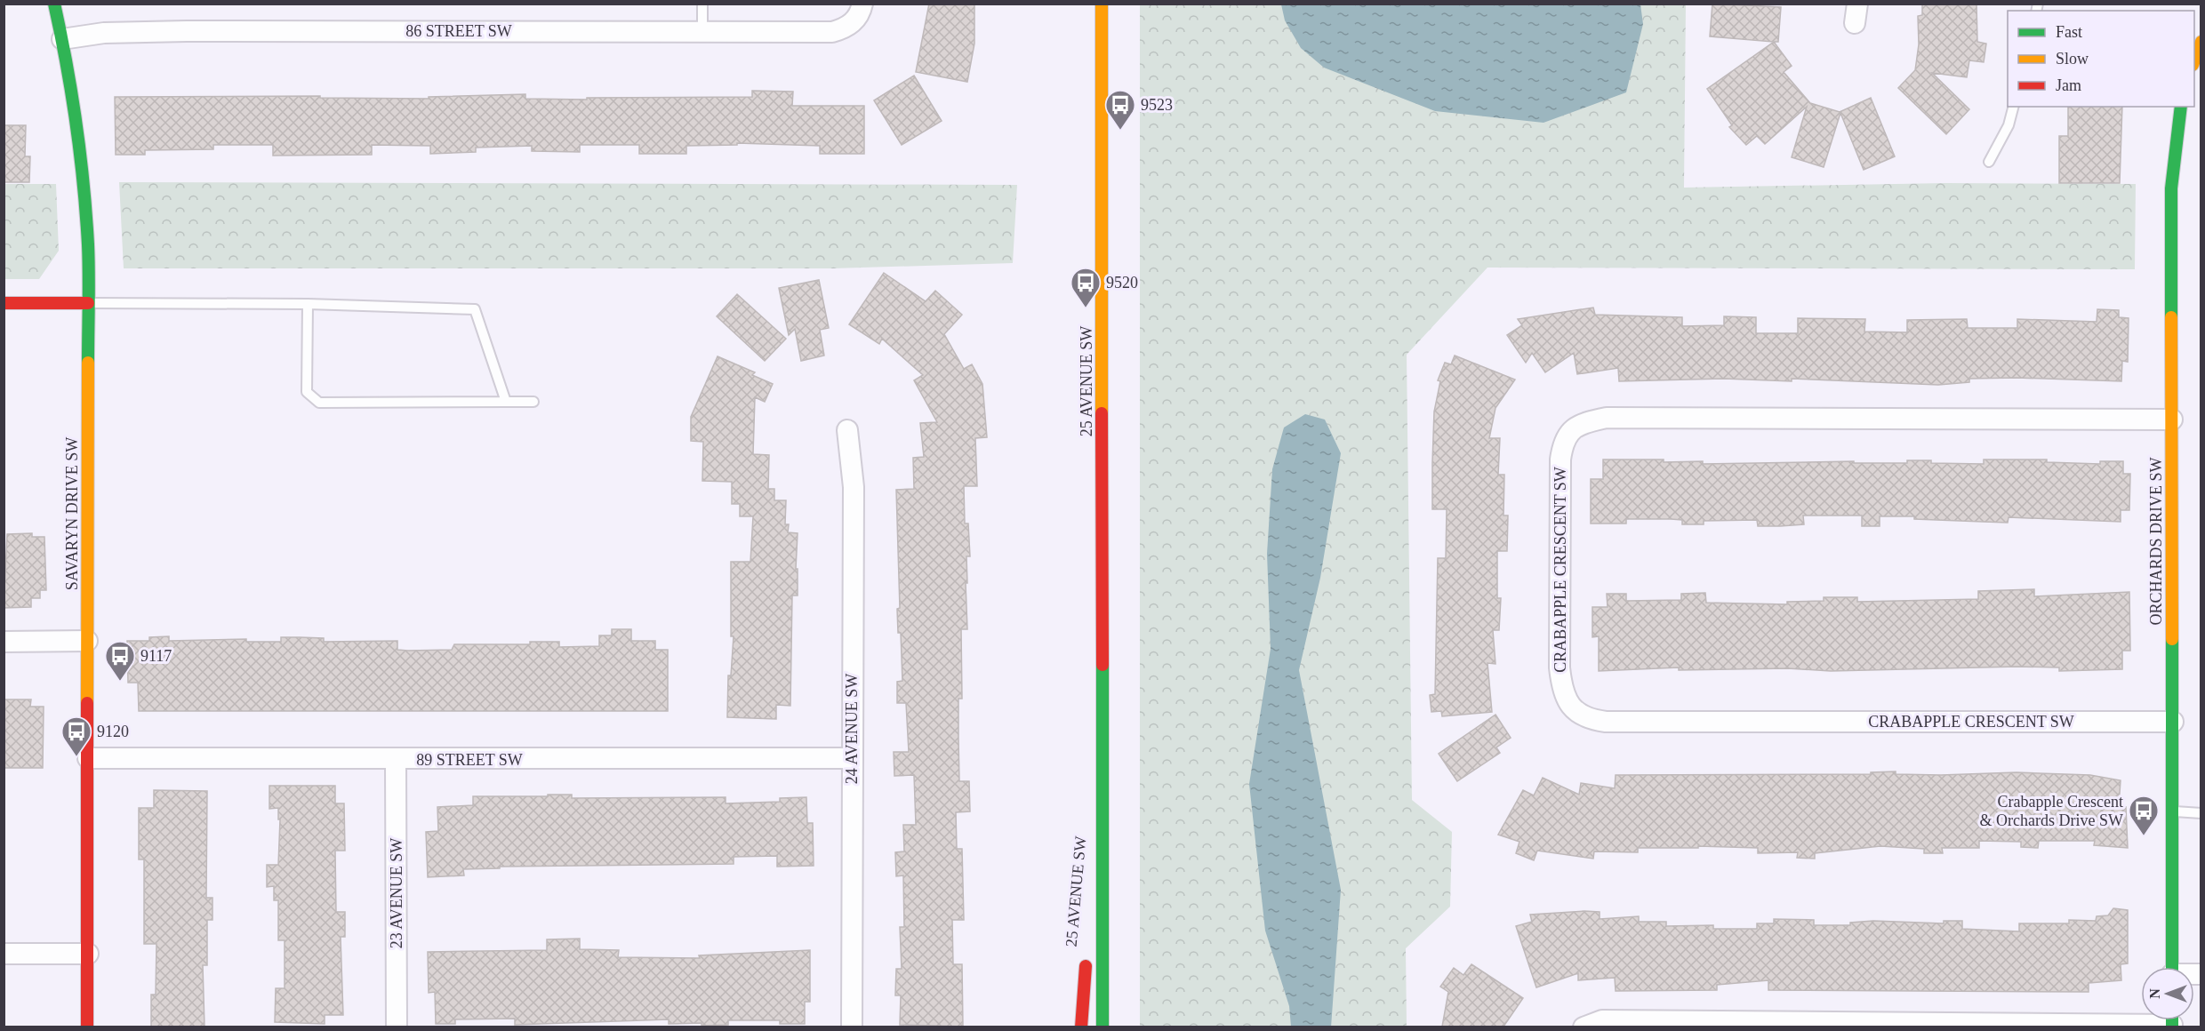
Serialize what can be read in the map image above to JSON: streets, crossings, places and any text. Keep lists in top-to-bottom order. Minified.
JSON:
{"streets":{"street":["86 STREET SW","25 AVENUE SW","SAVARYN DRIVE SW","ORCHARDS DRIVE SW","CRABAPPLE CRESCENT SW","24 AVENUE SW","89 STREET SW","23 AVENUE SW"]},"crossings":[["86 STREET SW","SAVARYN DRIVE SW"],["SAVARYN DRIVE SW","89 STREET SW"],["ORCHARDS DRIVE SW","CRABAPPLE CRESCENT SW"],["24 AVENUE SW","89 STREET SW"],["89 STREET SW","23 AVENUE SW"]],"places":{"bus stop":["9523","9520","9117","9120","Crabapple Crescent & Orchards Drive SW"]},"legend":["Fast","Slow","Jam"],"north":"left"}
